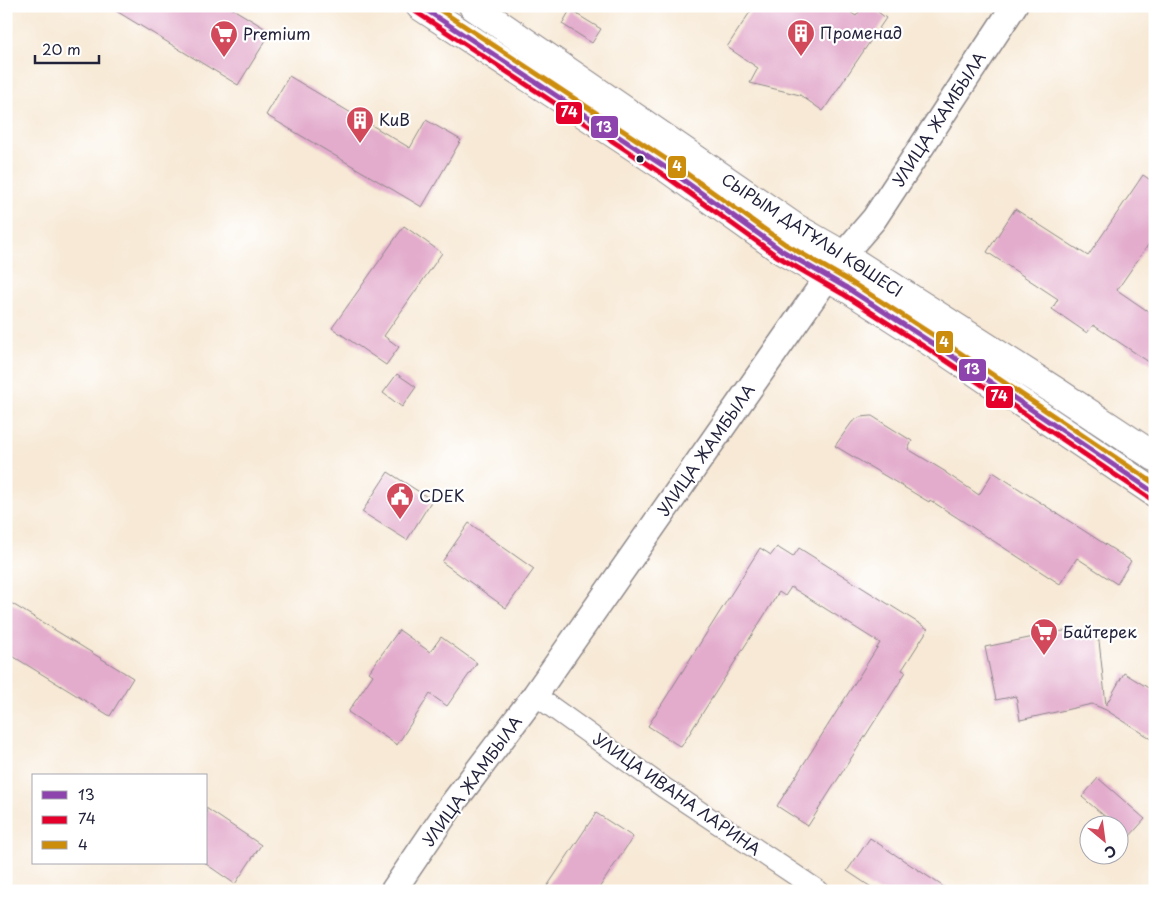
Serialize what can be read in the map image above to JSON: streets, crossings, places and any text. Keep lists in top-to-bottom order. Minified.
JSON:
{"streets":{"highway":["СЫРЫМ ДАТҰЛЫ КӨШЕСІ"],"street":["УЛИЦА ЖАМБЫЛА","УЛИЦА ИВАНА ЛАРИНА"]},"crossings":[["УЛИЦА ЖАМБЫЛА","СЫРЫМ ДАТҰЛЫ КӨШЕСІ"],["УЛИЦА ЖАМБЫЛА","УЛИЦА ИВАНА ЛАРИНА"]],"places":{"building":["Променад","КиВ"],"supermarket":["Premium","Байтерек"],"public building":["CDEK"]},"lines":["transit line 13","transit line 4","transit line 74"],"legend":["13","74","4"],"scale_bar":"20 m","north":"bottom right"}
